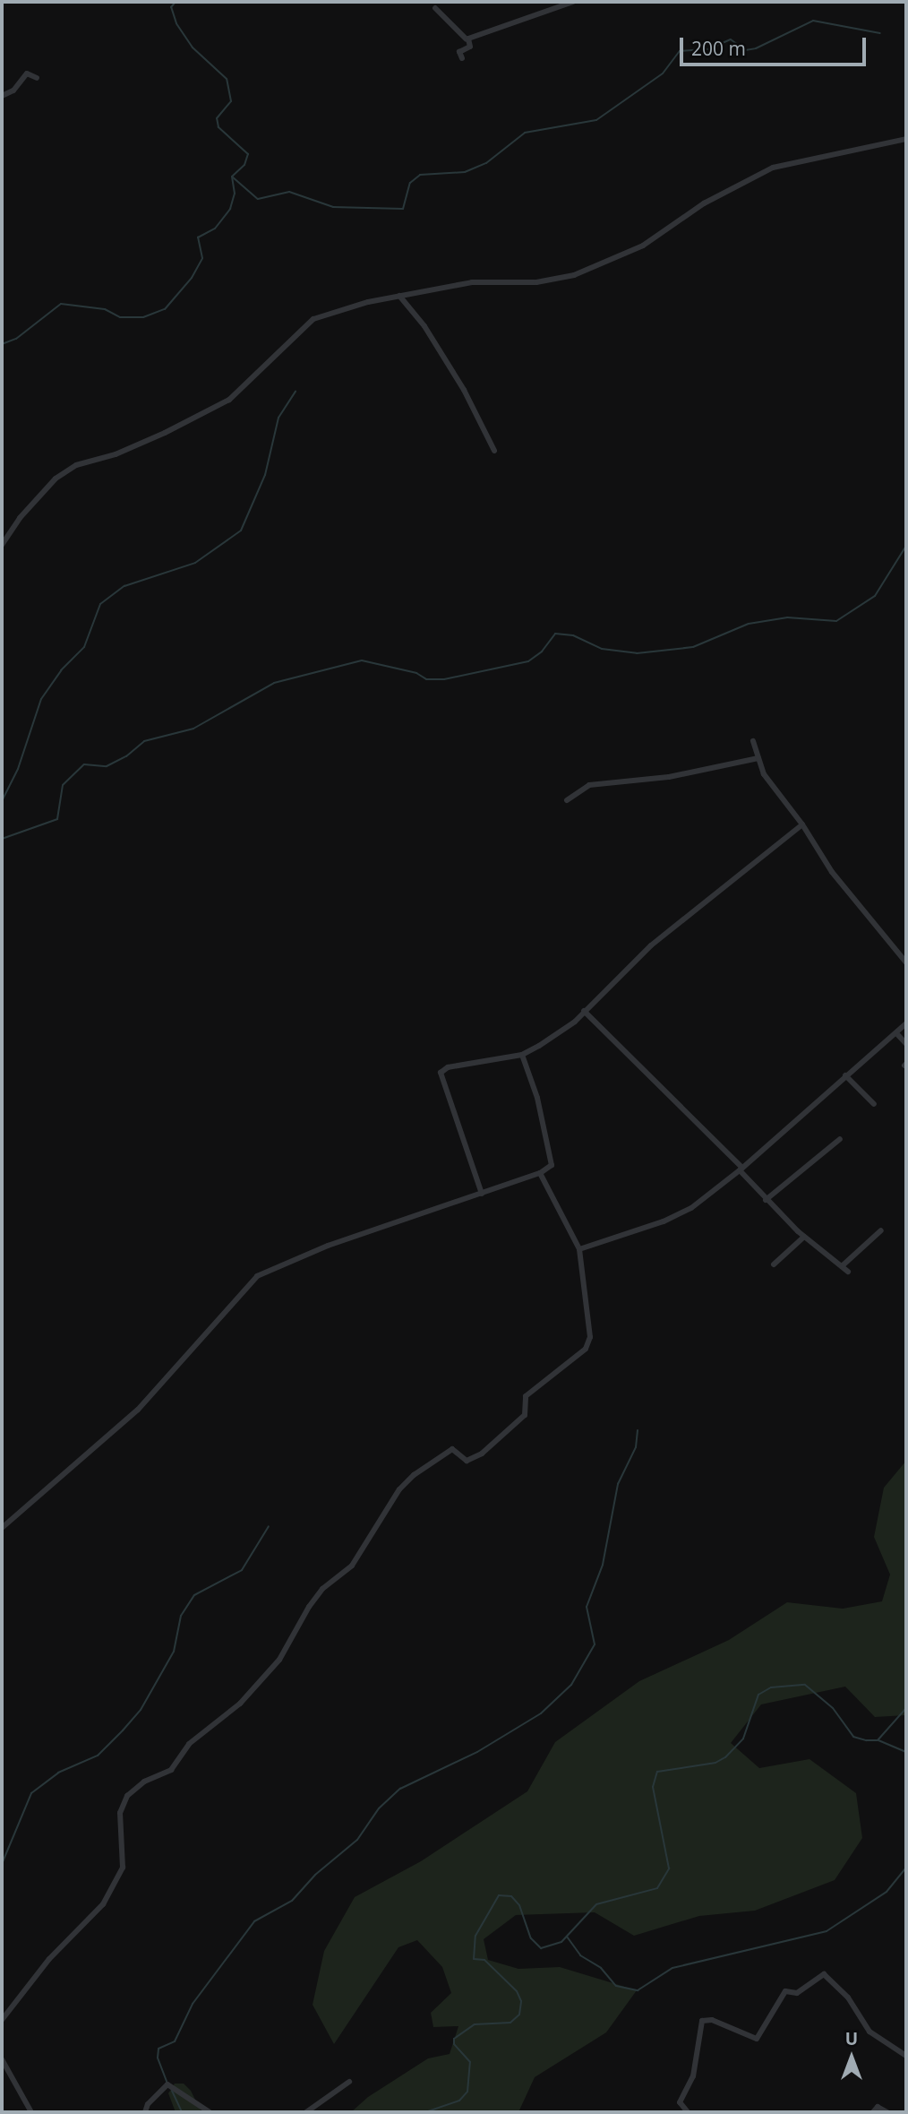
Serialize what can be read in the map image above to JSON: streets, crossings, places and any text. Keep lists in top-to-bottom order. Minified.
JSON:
{"scale_bar":"200 m","north":"top"}
